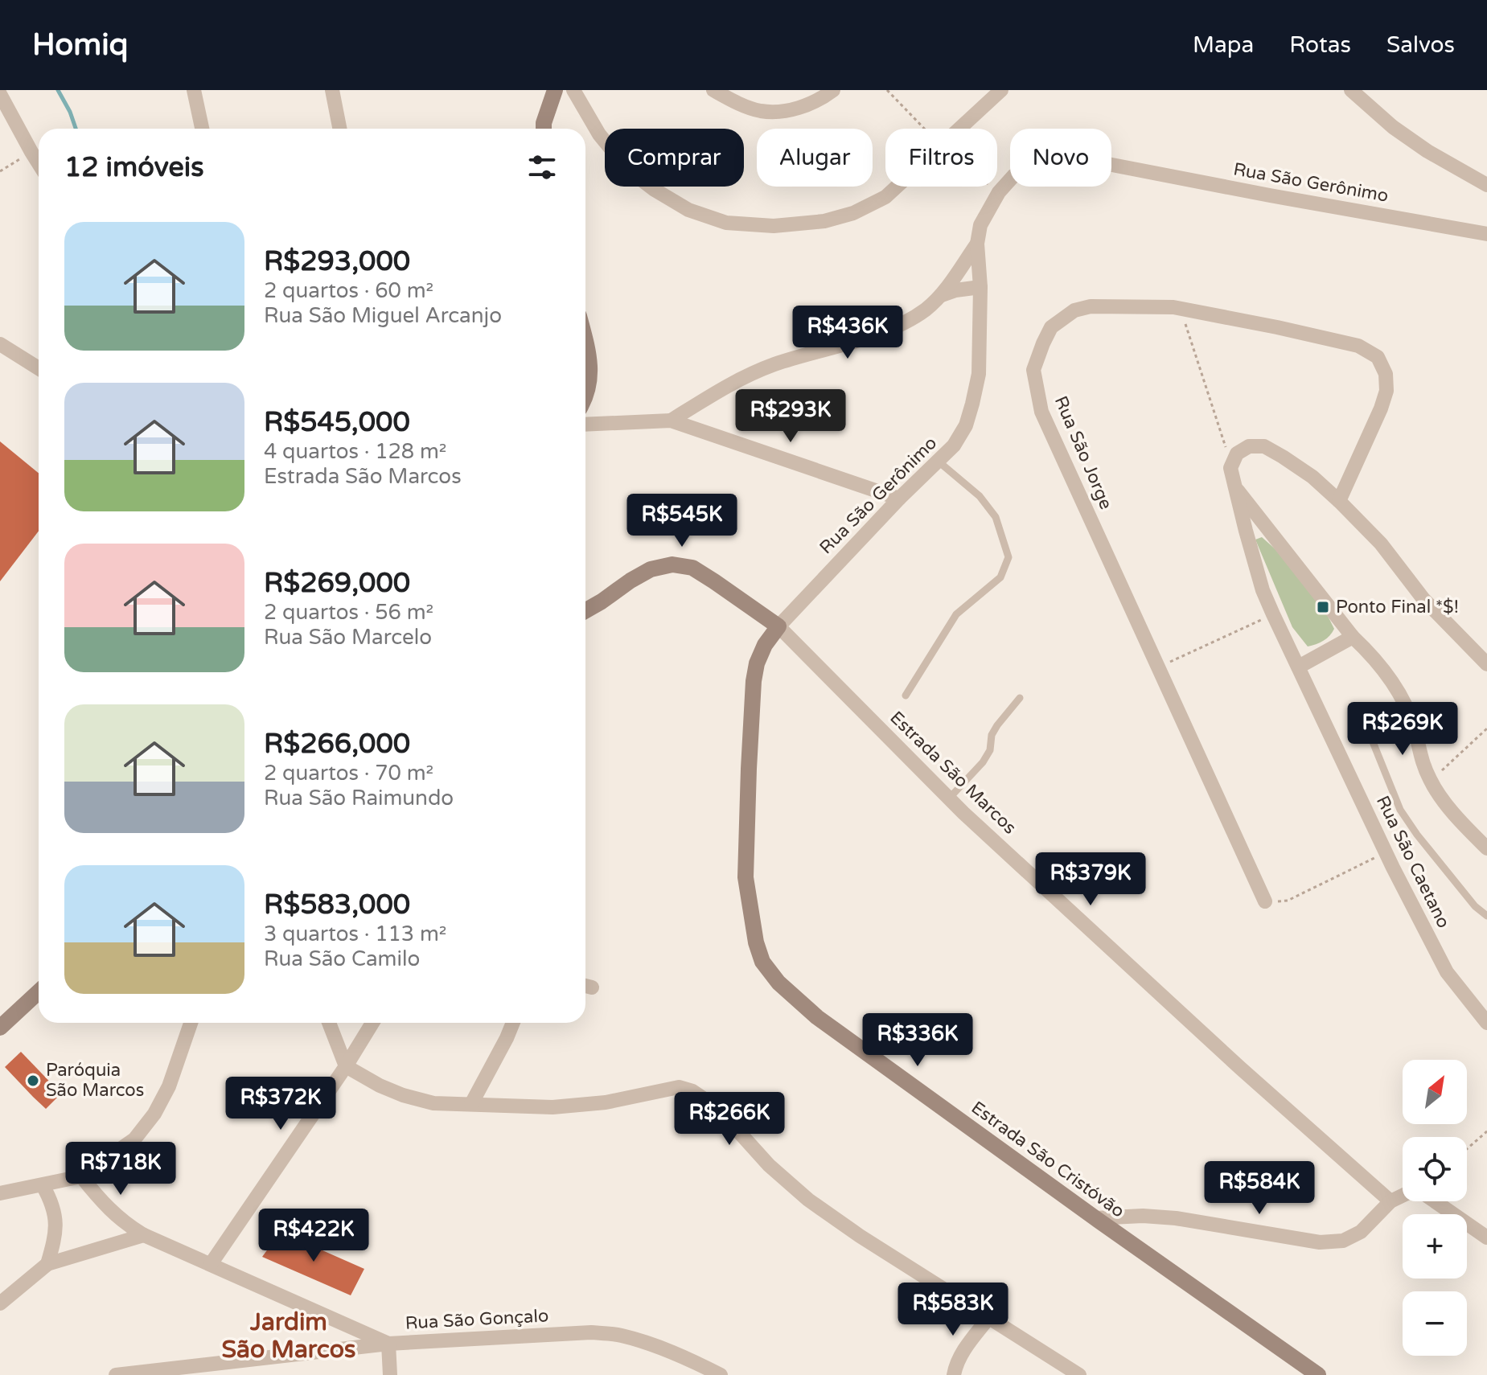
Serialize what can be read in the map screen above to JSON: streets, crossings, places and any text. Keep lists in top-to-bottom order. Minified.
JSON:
{"streets":{"street":["Rua São Gerônimo","Rua São Jorge","Estrada São Marcos","Rua São Caetano","Estrada São Cristóvão","Rua São Gonçalo"]},"crossings":[["Rua São Gerônimo","Estrada São Marcos"],["Rua São Gerônimo","Estrada São Cristóvão"],["Estrada São Marcos","Estrada São Cristóvão"]],"districts":["Jardim São Marcos"],"places":{"transit":["Ponto Final *$!"],"other":["Paróquia São Marcos"]},"north":"top right","page":{"header":"Homiq","nav":["Mapa","Rotas","Salvos"],"chip":["Comprar","Alugar","Filtros","Novo"],"heading":"12 imóveis","list":[{"name":"R$293,000","note":"2 quartos · 60 m² · Rua São Miguel Arcanjo"},{"name":"R$545,000","note":"4 quartos · 128 m² · Estrada São Marcos"},{"name":"R$269,000","note":"2 quartos · 56 m² · Rua São Marcelo"},{"name":"R$266,000","note":"2 quartos · 70 m² · Rua São Raimundo"},{"name":"R$583,000","note":"3 quartos · 113 m² · Rua São Camilo"}],"price":["R$436K","R$293K","R$545K","R$269K","R$379K","R$336K","R$372K","R$266K","R$718K","R$584K","R$422K","R$583K"],"map_buttons":["+","−"]}}
